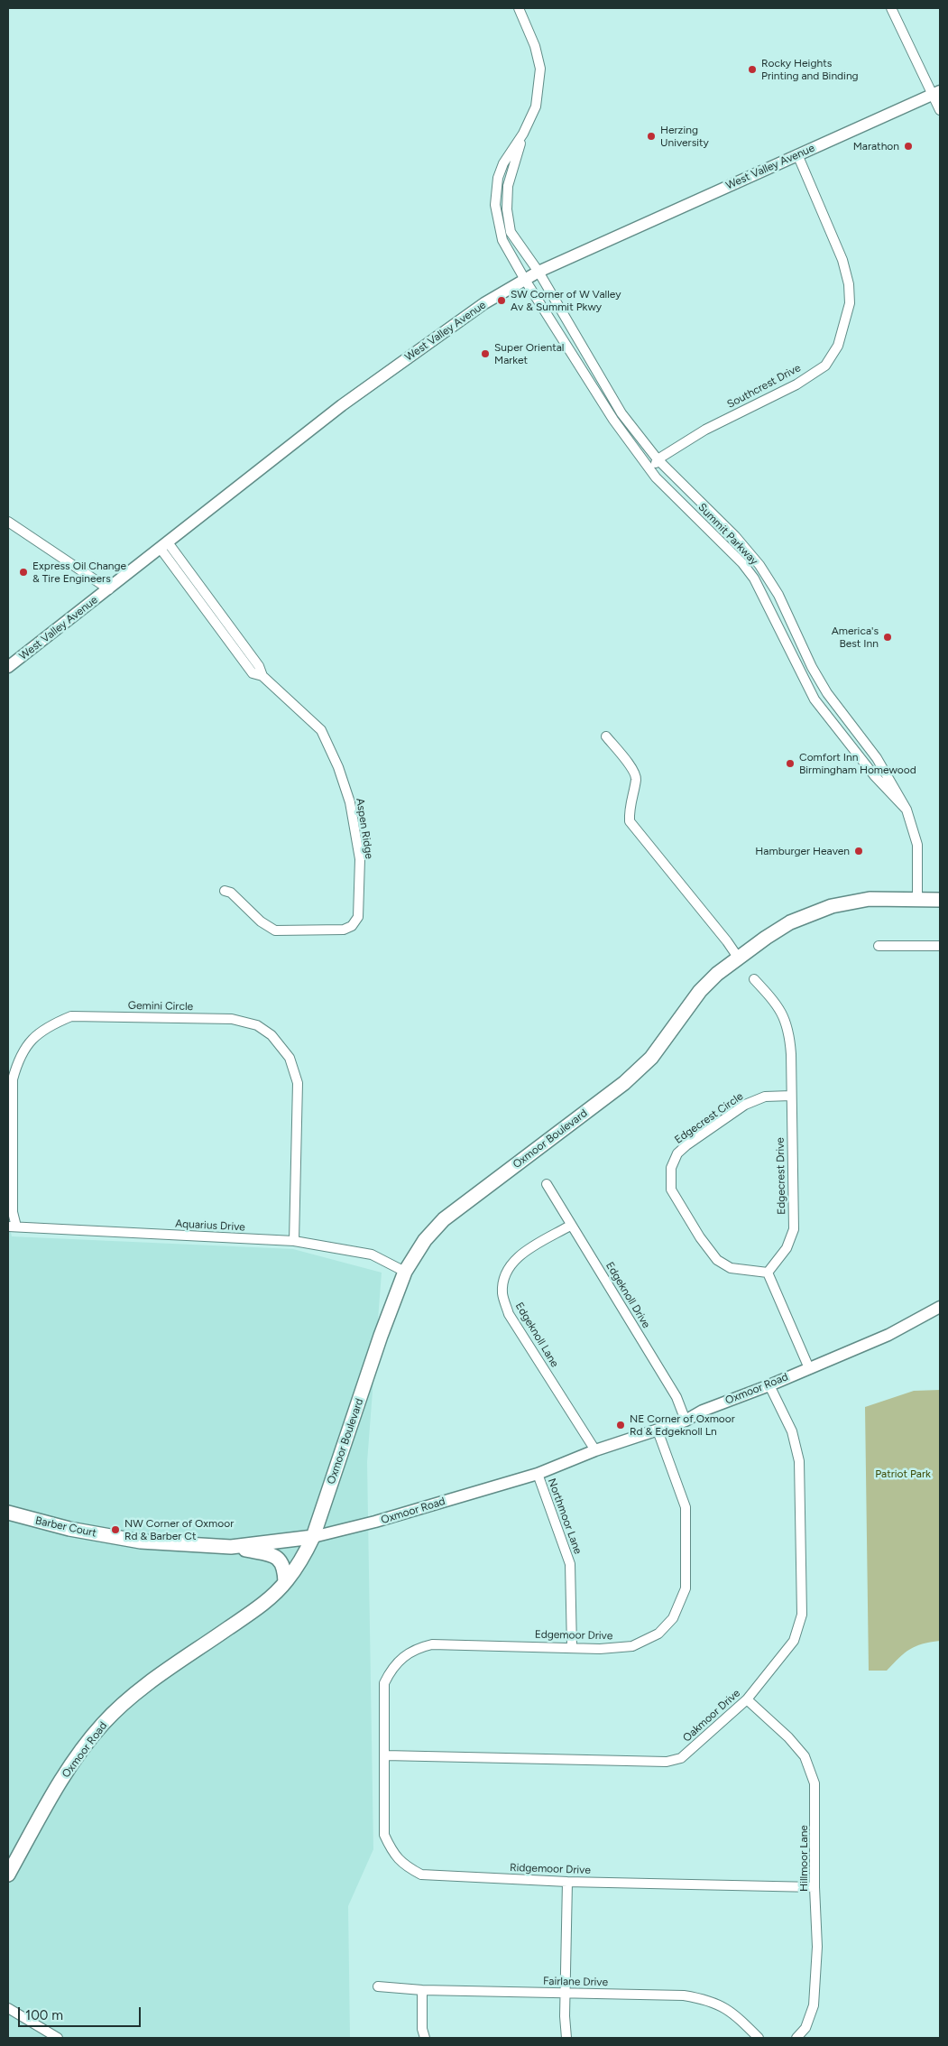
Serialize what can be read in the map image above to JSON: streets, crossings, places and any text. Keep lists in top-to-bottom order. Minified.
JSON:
{"streets":{"main road":["Oxmoor Boulevard","Oxmoor Road","Barber Court"],"street":["West Valley Avenue","Southcrest Drive","Summit Parkway","Aspen Ridge","Gemini Circle","Edgecrest Circle","Edgecrest Drive","Aquarius Drive","Edgeknoll Drive","Edgeknoll Lane","Northmoor Lane","Edgemoor Drive","Oakmoor Drive","Hillmoor Lane","Ridgemoor Drive","Fairlane Drive"]},"crossings":[["West Valley Avenue","Southcrest Drive"],["West Valley Avenue","Summit Parkway"],["West Valley Avenue","Aspen Ridge"],["Southcrest Drive","Summit Parkway"],["Summit Parkway","Oxmoor Boulevard"],["Gemini Circle","Aquarius Drive"],["Edgecrest Circle","Edgecrest Drive"],["Oxmoor Boulevard","Aquarius Drive"],["Oxmoor Boulevard","Oxmoor Road"],["Oxmoor Boulevard","Barber Court"],["Edgeknoll Drive","Edgeknoll Lane"],["Edgeknoll Drive","Oxmoor Road"],["Edgeknoll Lane","Oxmoor Road"],["Oxmoor Road","Northmoor Lane"],["Oxmoor Road","Barber Court"],["Oxmoor Road","Edgemoor Drive"],["Oxmoor Road","Oakmoor Drive"],["Northmoor Lane","Edgemoor Drive"],["Edgemoor Drive","Oakmoor Drive"],["Edgemoor Drive","Ridgemoor Drive"],["Oakmoor Drive","Hillmoor Lane"],["Oakmoor Drive","Ridgemoor Drive"],["Hillmoor Lane","Ridgemoor Drive"]],"parks":["Patriot Park"],"places":["Rocky Heights Printing and Binding","Herzing University","Marathon","SW Corner of W Valley Av & Summit Pkwy","Super Oriental Market","Express Oil Change & Tire Engineers","America's Best Inn","Comfort Inn Birmingham Homewood","Hamburger Heaven","NE Corner of Oxmoor Rd & Edgeknoll Ln","NW Corner of Oxmoor Rd & Barber Ct"],"scale_bar":"100 m"}
